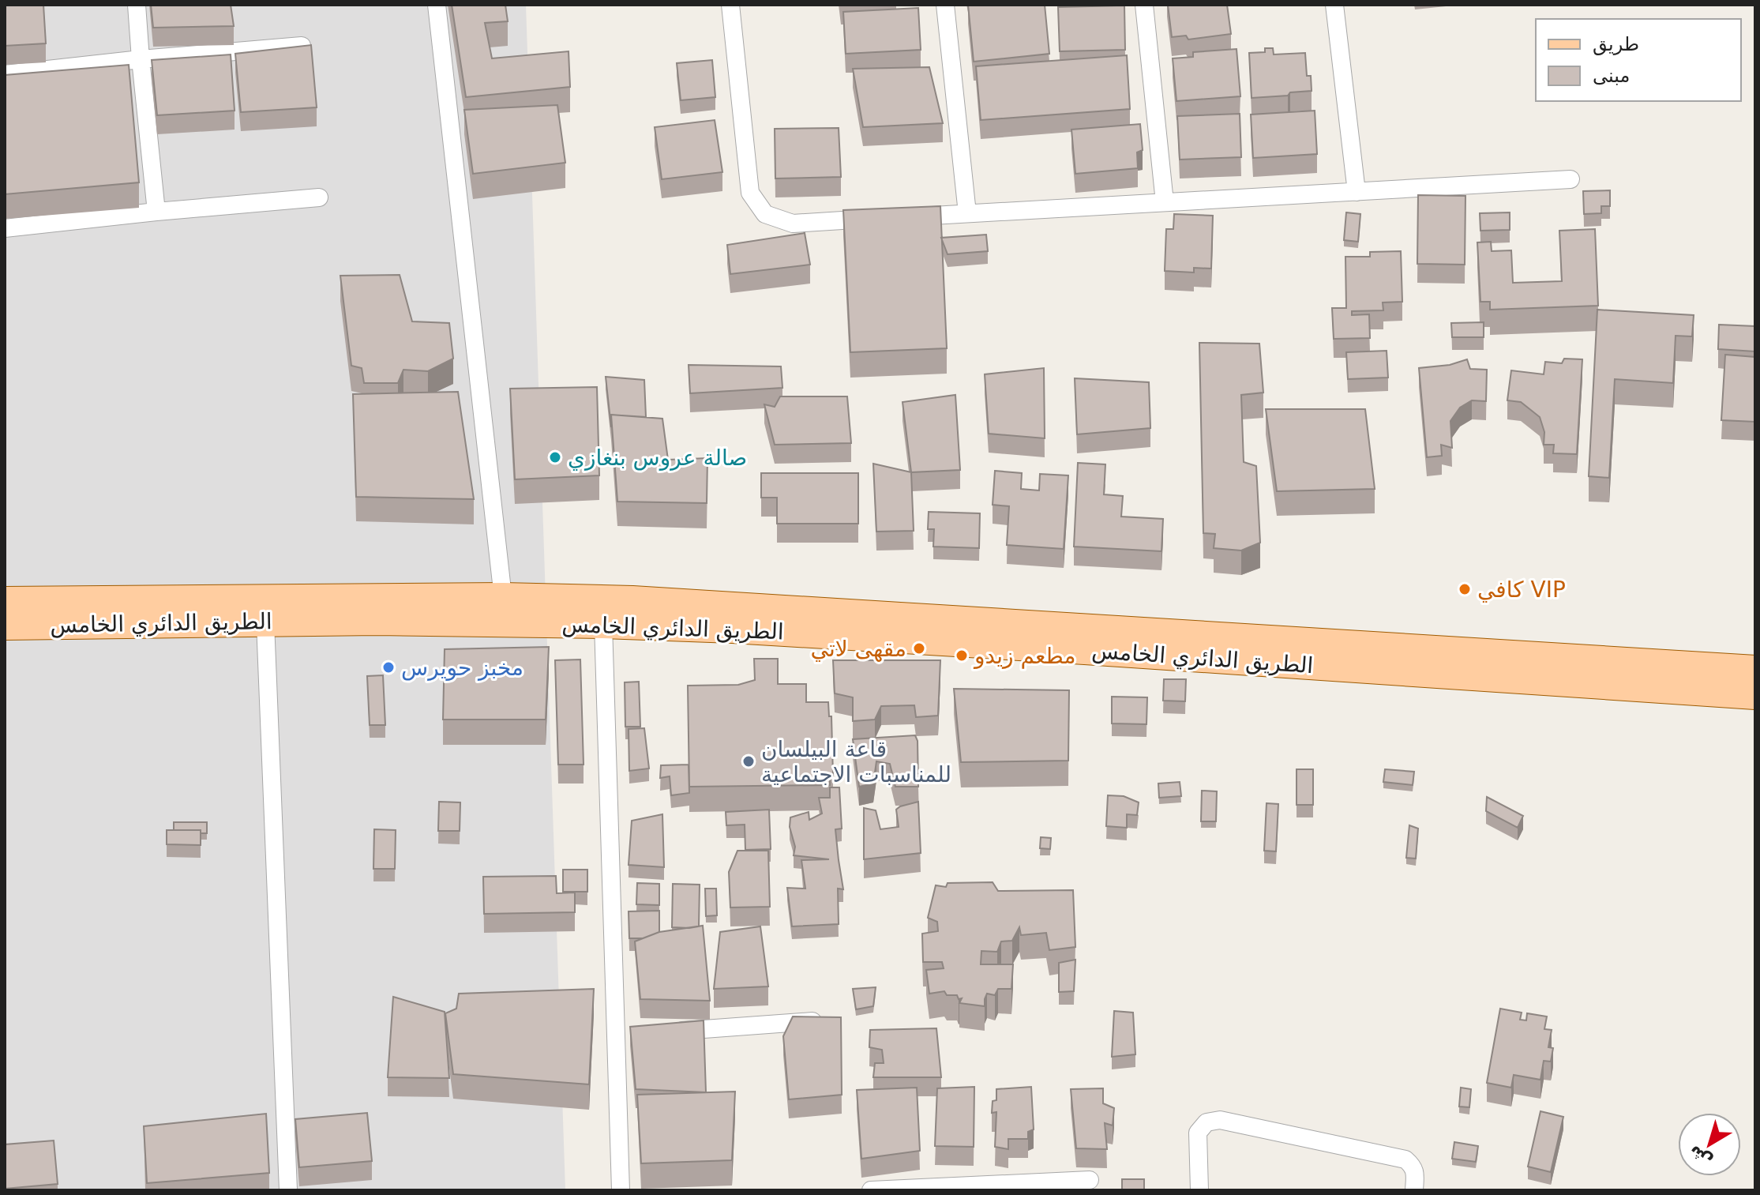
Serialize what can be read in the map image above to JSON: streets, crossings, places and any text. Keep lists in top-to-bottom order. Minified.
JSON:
{"streets":{"main road":["الطريق الدائري الخامس"]},"places":["صالة عروس بنغازي","كافي VIP","مقهى لاتي","مطعم زيدو","مخبز حويرس","قاعة البيلسان للمناسبات الاجتماعية"],"legend":["طريق","مبنى"],"north":"bottom left"}
